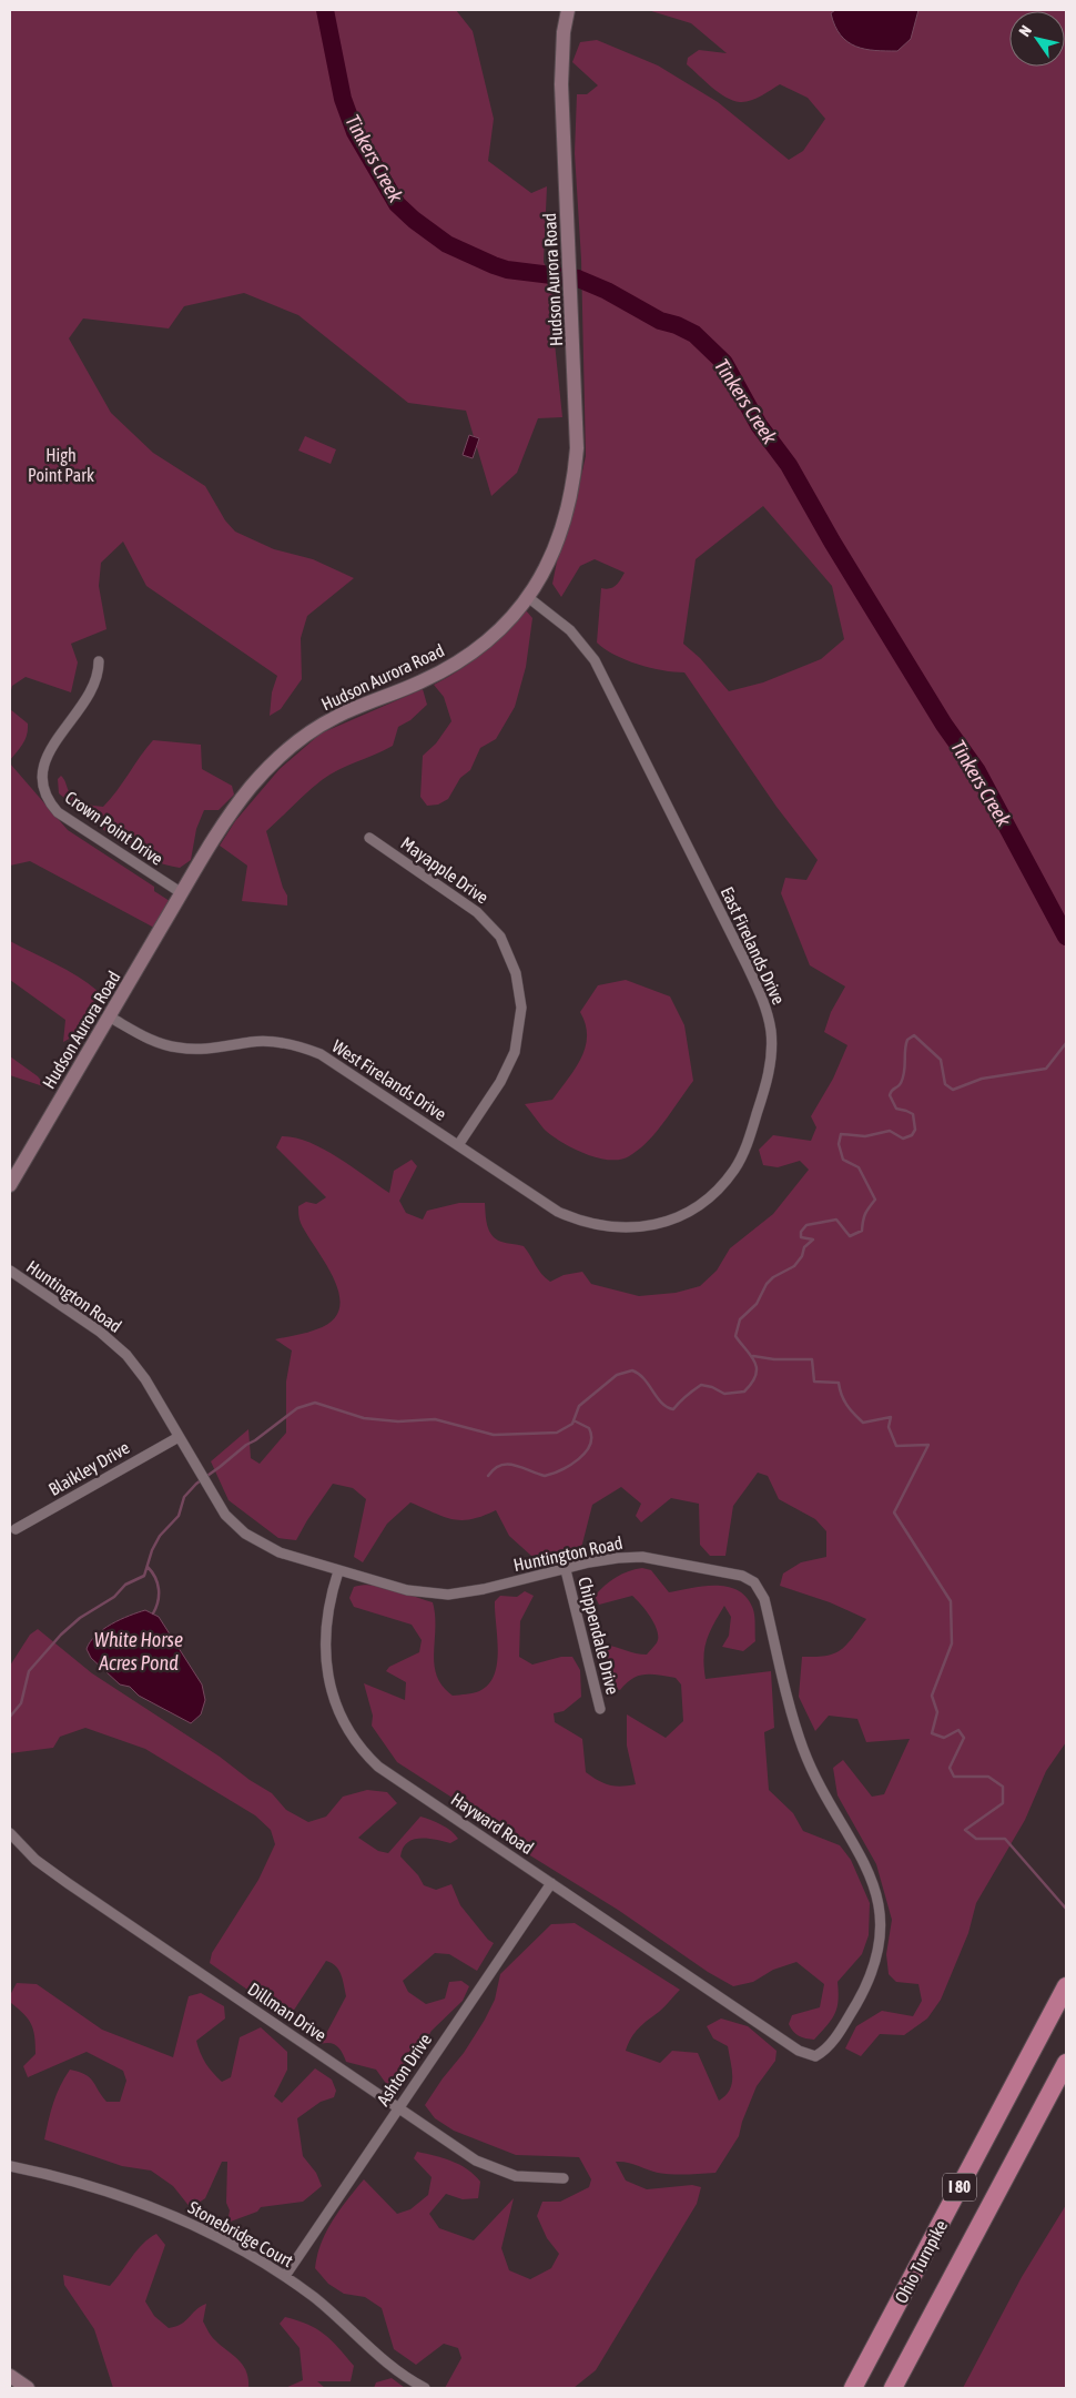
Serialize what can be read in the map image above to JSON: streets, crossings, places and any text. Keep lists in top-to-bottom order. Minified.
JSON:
{"streets":{"highway":["I 80","Ohio Turnpike"],"street":["Hudson Aurora Road","Crown Point Drive","Mayapple Drive","East Firelands Drive","West Firelands Drive","Huntington Road","Blaikley Drive","Chippendale Drive","Hayward Road","Dillman Drive","Ashton Drive","Stonebridge Court"]},"crossings":[["Hudson Aurora Road","Crown Point Drive"],["Hudson Aurora Road","East Firelands Drive"],["Hudson Aurora Road","West Firelands Drive"],["Mayapple Drive","West Firelands Drive"],["East Firelands Drive","West Firelands Drive"],["Huntington Road","Blaikley Drive"],["Huntington Road","Chippendale Drive"],["Huntington Road","Hayward Road"],["Hayward Road","Ashton Drive"],["Dillman Drive","Ashton Drive"],["Ashton Drive","Stonebridge Court"]],"water":["Tinkers Creek","White Horse Acres Pond"],"parks":["High Point Park"],"north":"top left"}
